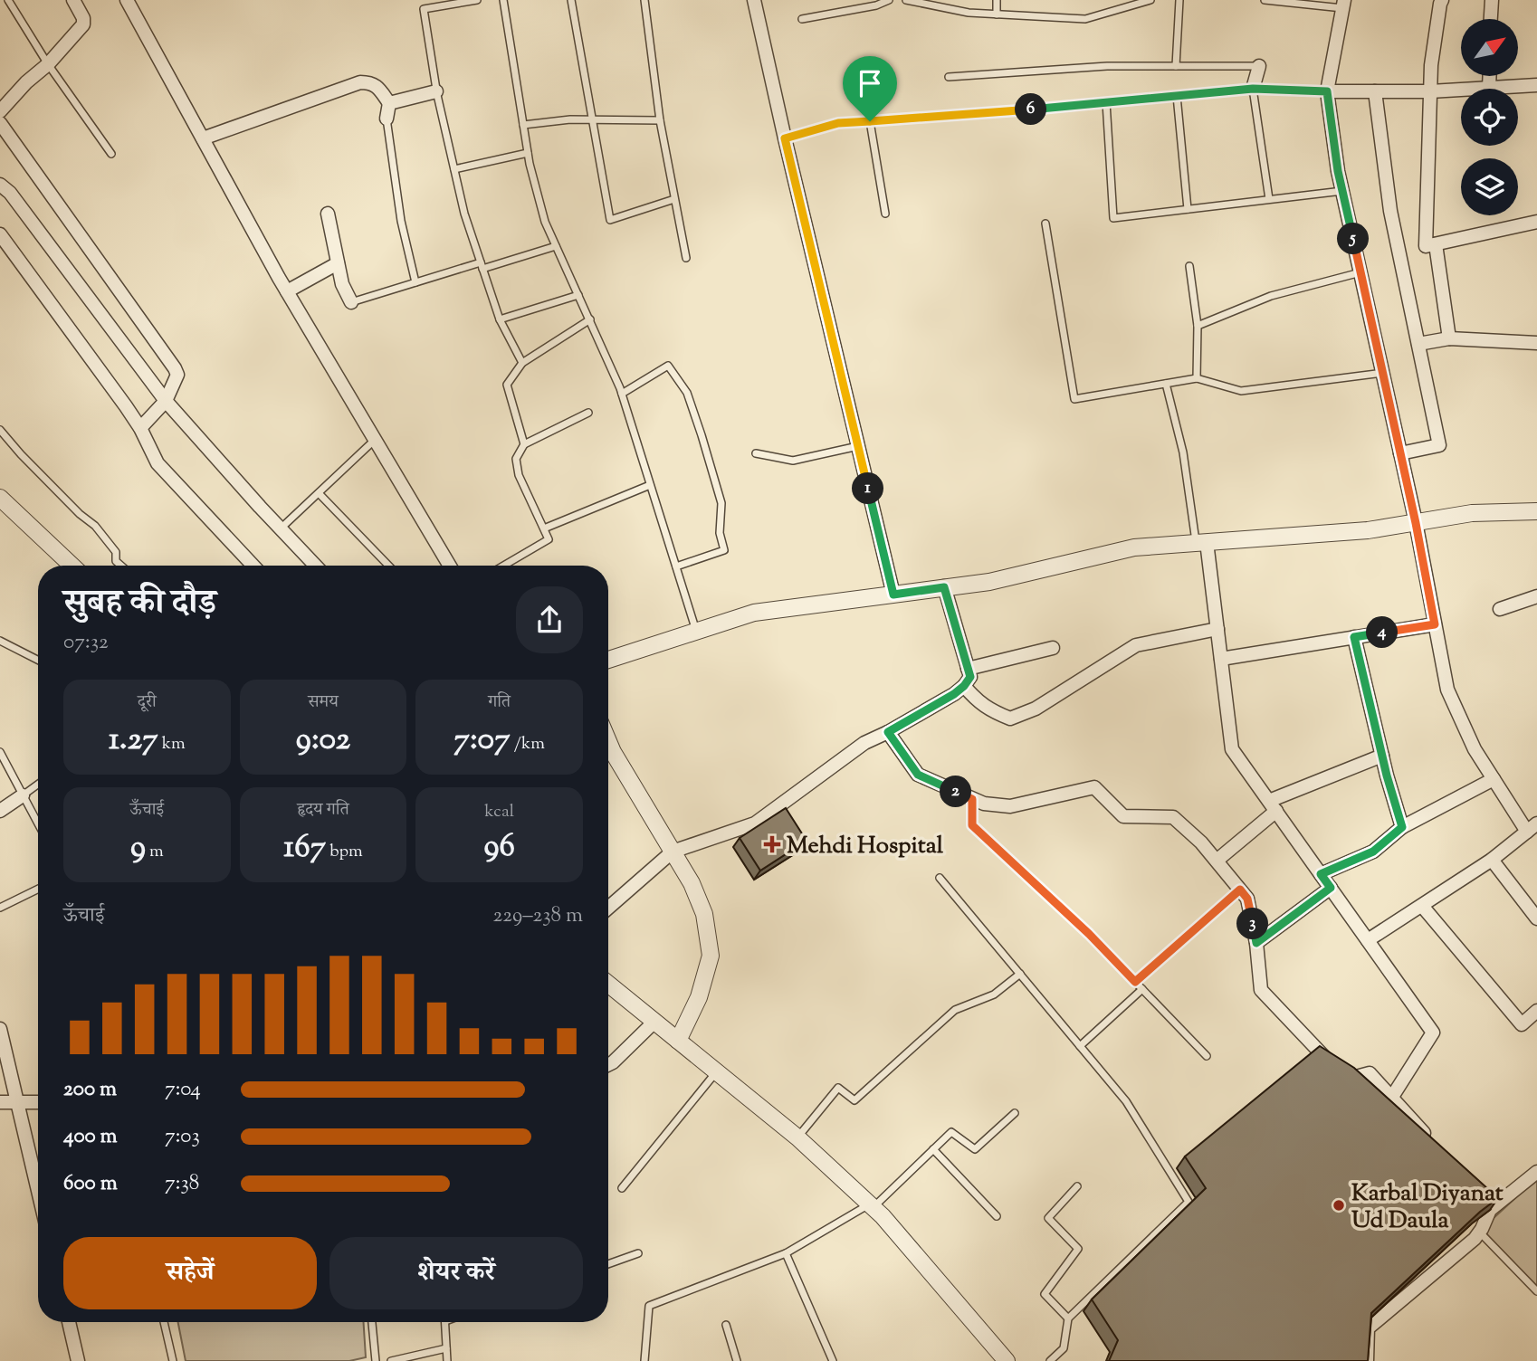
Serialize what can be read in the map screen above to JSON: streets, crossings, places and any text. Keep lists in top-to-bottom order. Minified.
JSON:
{"places":{"health":["Mehdi Hospital"],"other":["Karbal Diyanat Ud Daula"]},"north":"top right","page":{"pins":["6","5","1","4","2","3"],"heading":["सुबह की दौड़","07:32"],"stats":[["दूरी","1.27 km"],["समय","9:02"],["गति","7:07 /km"],["ऊँचाई","9 m"],["हृदय गति","167 bpm"],["kcal","96"]],"chart":["ऊँचाई","229–238 m"],"list":[{"name":"200 m","note":"7:04"},{"name":"400 m","note":"7:03"},{"name":"600 m","note":"7:38"}],"buttons":["सहेजें","शेयर करें"]}}
